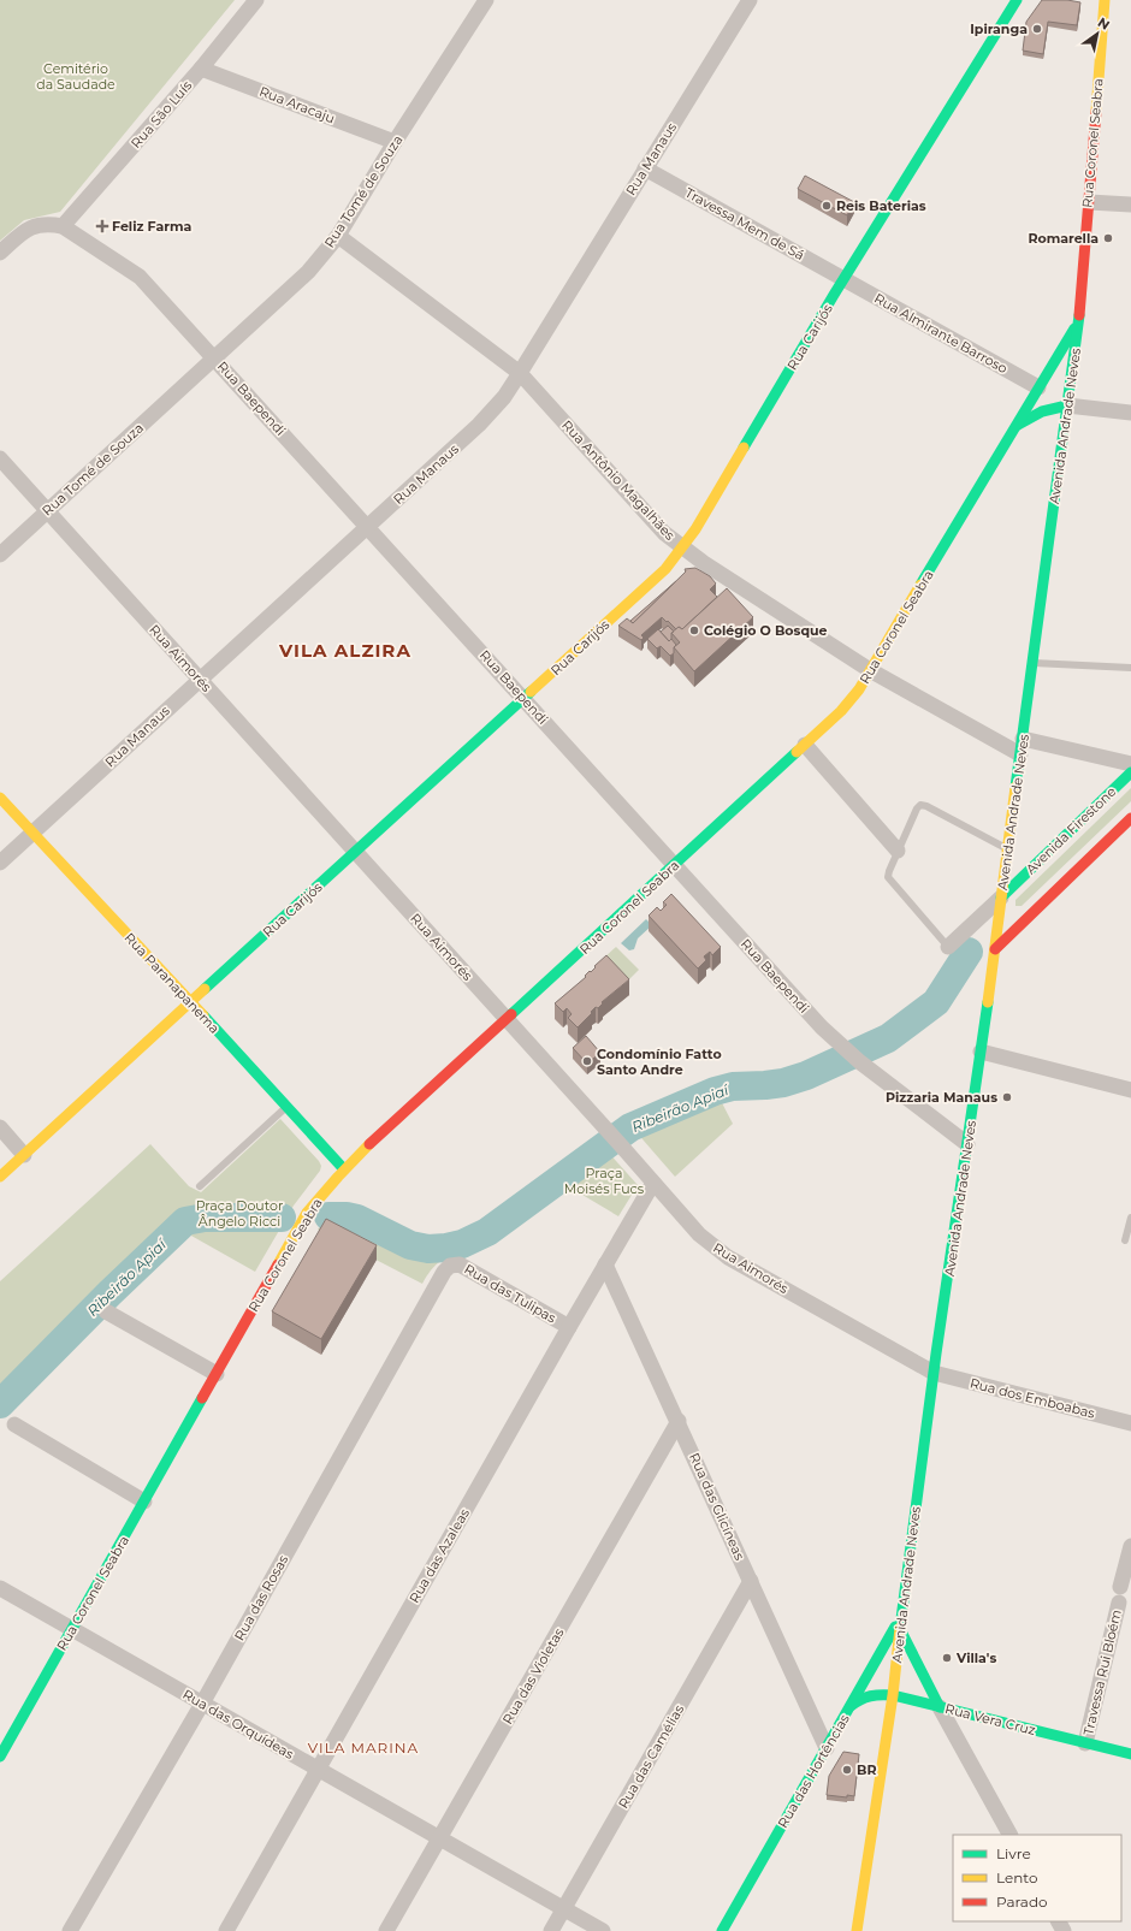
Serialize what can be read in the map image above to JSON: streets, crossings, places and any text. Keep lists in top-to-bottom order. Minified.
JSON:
{"streets":{"main road":["Rua Coronel Seabra","Rua Carijós","Avenida Andrade Neves","Avenida Firestone","Rua Paranapanema","Rua Vera Cruz","Rua das Hortências"],"street":["Rua Aracaju","Rua São Luís","Rua Manaus","Rua Tomé de Souza","Travessa Mem de Sá","Rua Almirante Barroso","Rua Baependi","Rua Antônio Magalhães","Rua Aimorés","Rua das Tulipas","Rua dos Emboabas","Rua das Glicíneas","Rua das Azaleas","Rua das Rosas","Travessa Rui Bloém","Rua das Violetas","Rua das Orquídeas","Rua das Camélias"]},"crossings":[["Rua Aracaju","Rua São Luís"],["Rua Aracaju","Rua Tomé de Souza"],["Rua São Luís","Rua Baependi"],["Rua Coronel Seabra","Rua Almirante Barroso"],["Rua Coronel Seabra","Rua Baependi"],["Rua Coronel Seabra","Avenida Andrade Neves"],["Rua Coronel Seabra","Rua Antônio Magalhães"],["Rua Coronel Seabra","Rua Aimorés"],["Rua Coronel Seabra","Rua Paranapanema"],["Rua Coronel Seabra","Rua das Orquídeas"],["Rua Manaus","Travessa Mem de Sá"],["Rua Manaus","Rua Baependi"],["Rua Manaus","Rua Antônio Magalhães"],["Rua Manaus","Rua Aimorés"],["Rua Manaus","Rua Paranapanema"],["Rua Tomé de Souza","Rua Baependi"],["Rua Tomé de Souza","Rua Antônio Magalhães"],["Rua Tomé de Souza","Rua Aimorés"],["Travessa Mem de Sá","Rua Almirante Barroso"],["Travessa Mem de Sá","Rua Carijós"],["Rua Almirante Barroso","Rua Carijós"],["Rua Carijós","Rua Baependi"],["Rua Carijós","Rua Antônio Magalhães"],["Rua Carijós","Rua Aimorés"],["Rua Carijós","Rua Paranapanema"],["Rua Baependi","Avenida Andrade Neves"],["Avenida Andrade Neves","Rua Antônio Magalhães"],["Avenida Andrade Neves","Rua Aimorés"],["Avenida Andrade Neves","Avenida Firestone"],["Avenida Andrade Neves","Rua dos Emboabas"],["Avenida Andrade Neves","Rua Vera Cruz"],["Avenida Andrade Neves","Rua das Hortências"],["Rua Aimorés","Rua dos Emboabas"],["Rua Aimorés","Rua das Azaleas"],["Rua das Tulipas","Rua das Azaleas"],["Rua das Tulipas","Rua das Rosas"],["Rua das Glicíneas","Rua das Azaleas"],["Rua das Glicíneas","Rua das Violetas"],["Rua das Glicíneas","Rua das Camélias"],["Rua das Glicíneas","Rua das Hortências"],["Rua das Azaleas","Rua das Orquídeas"],["Rua das Rosas","Rua das Orquídeas"],["Travessa Rui Bloém","Rua Vera Cruz"],["Rua das Violetas","Rua das Orquídeas"],["Rua Vera Cruz","Rua das Hortências"],["Rua das Orquídeas","Rua das Camélias"]],"districts":["VILA ALZIRA","VILA MARINA"],"water":["Ribeirão Apiaí"],"parks":["Cemitério da Saudade","Praça Moisés Fucs","Praça Doutor Ângelo Ricci"],"places":{"other":["Ipiranga","Reis Baterias","Romarella","Colégio O Bosque","Condomínio Fatto Santo Andre","Pizzaria Manaus","Villa's","BR"],"health":["Feliz Farma"]},"legend":["Livre","Lento","Parado"],"north":"top right"}
